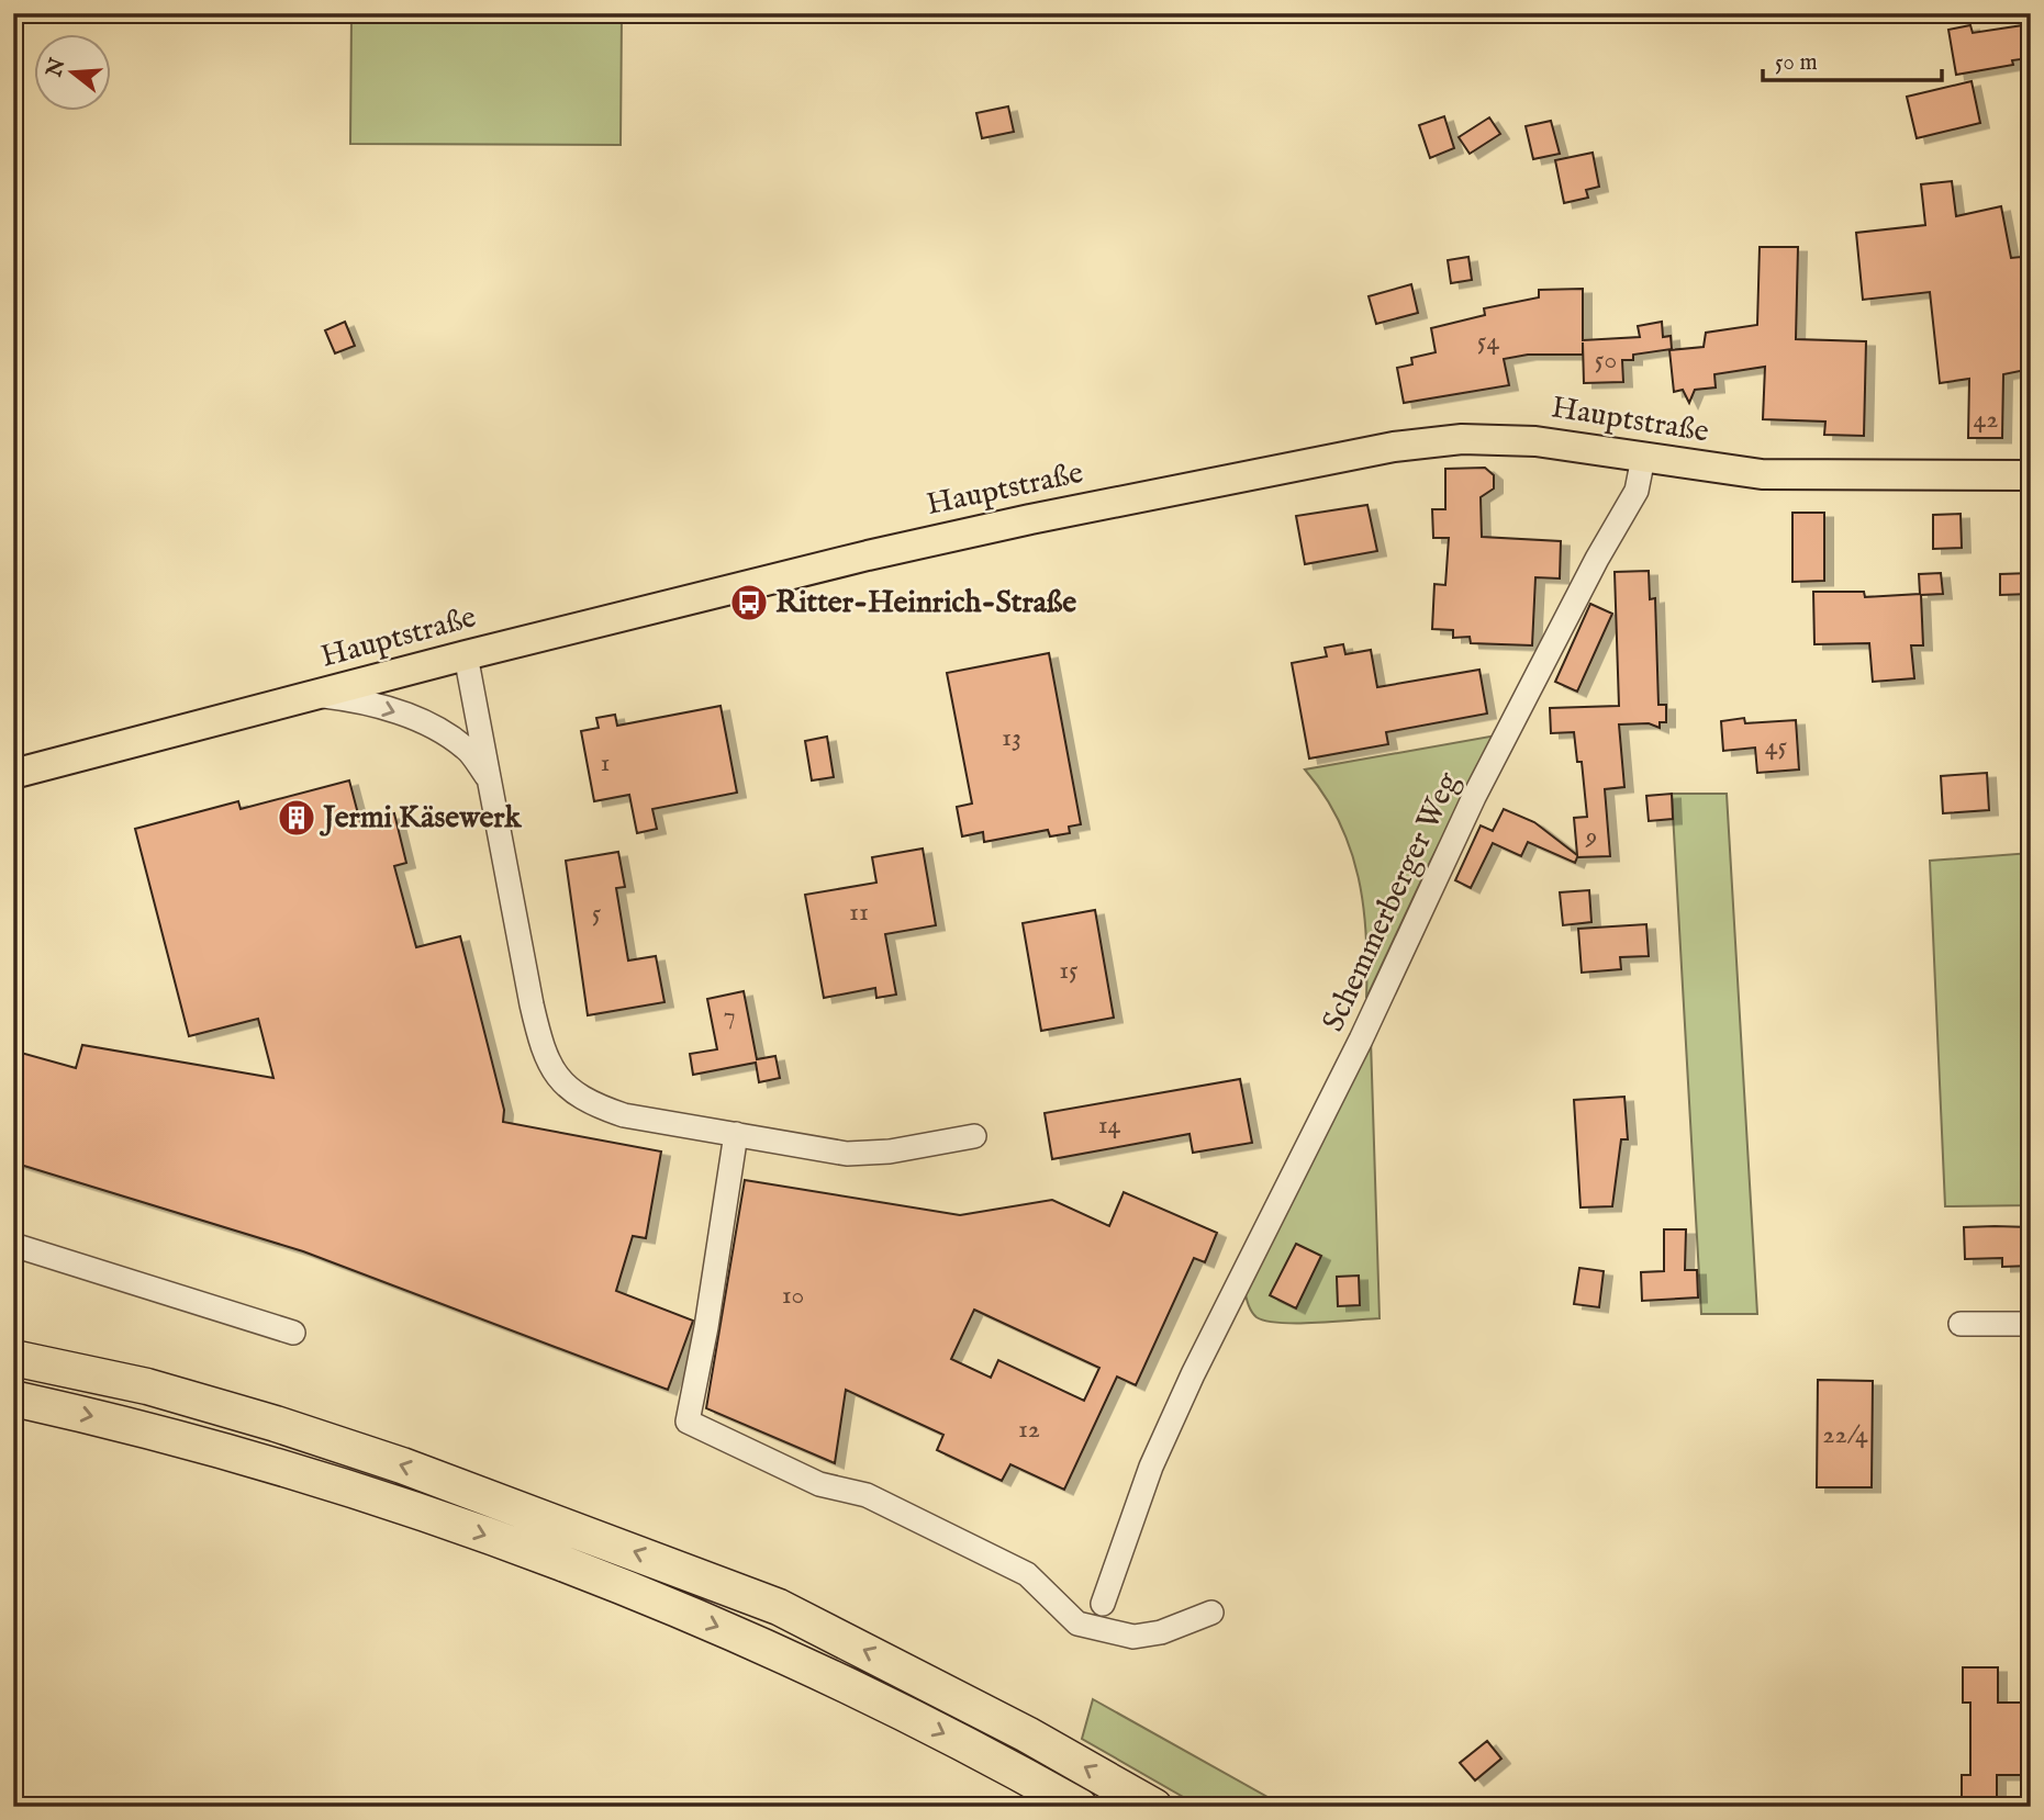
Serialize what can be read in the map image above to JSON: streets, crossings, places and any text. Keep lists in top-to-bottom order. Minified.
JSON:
{"streets":{"main road":["Hauptstraße"],"street":["Schemmerberger Weg"]},"crossings":[["Hauptstraße","Schemmerberger Weg"]],"places":{"bus stop":["Ritter-Heinrich-Straße"],"building":["Jermi Käsewerk"]},"house_numbers":["54","50","42","13","45","1","9","11","5","15","7","14","10","12","22/4"],"scale_bar":"50 m","north":"left"}
